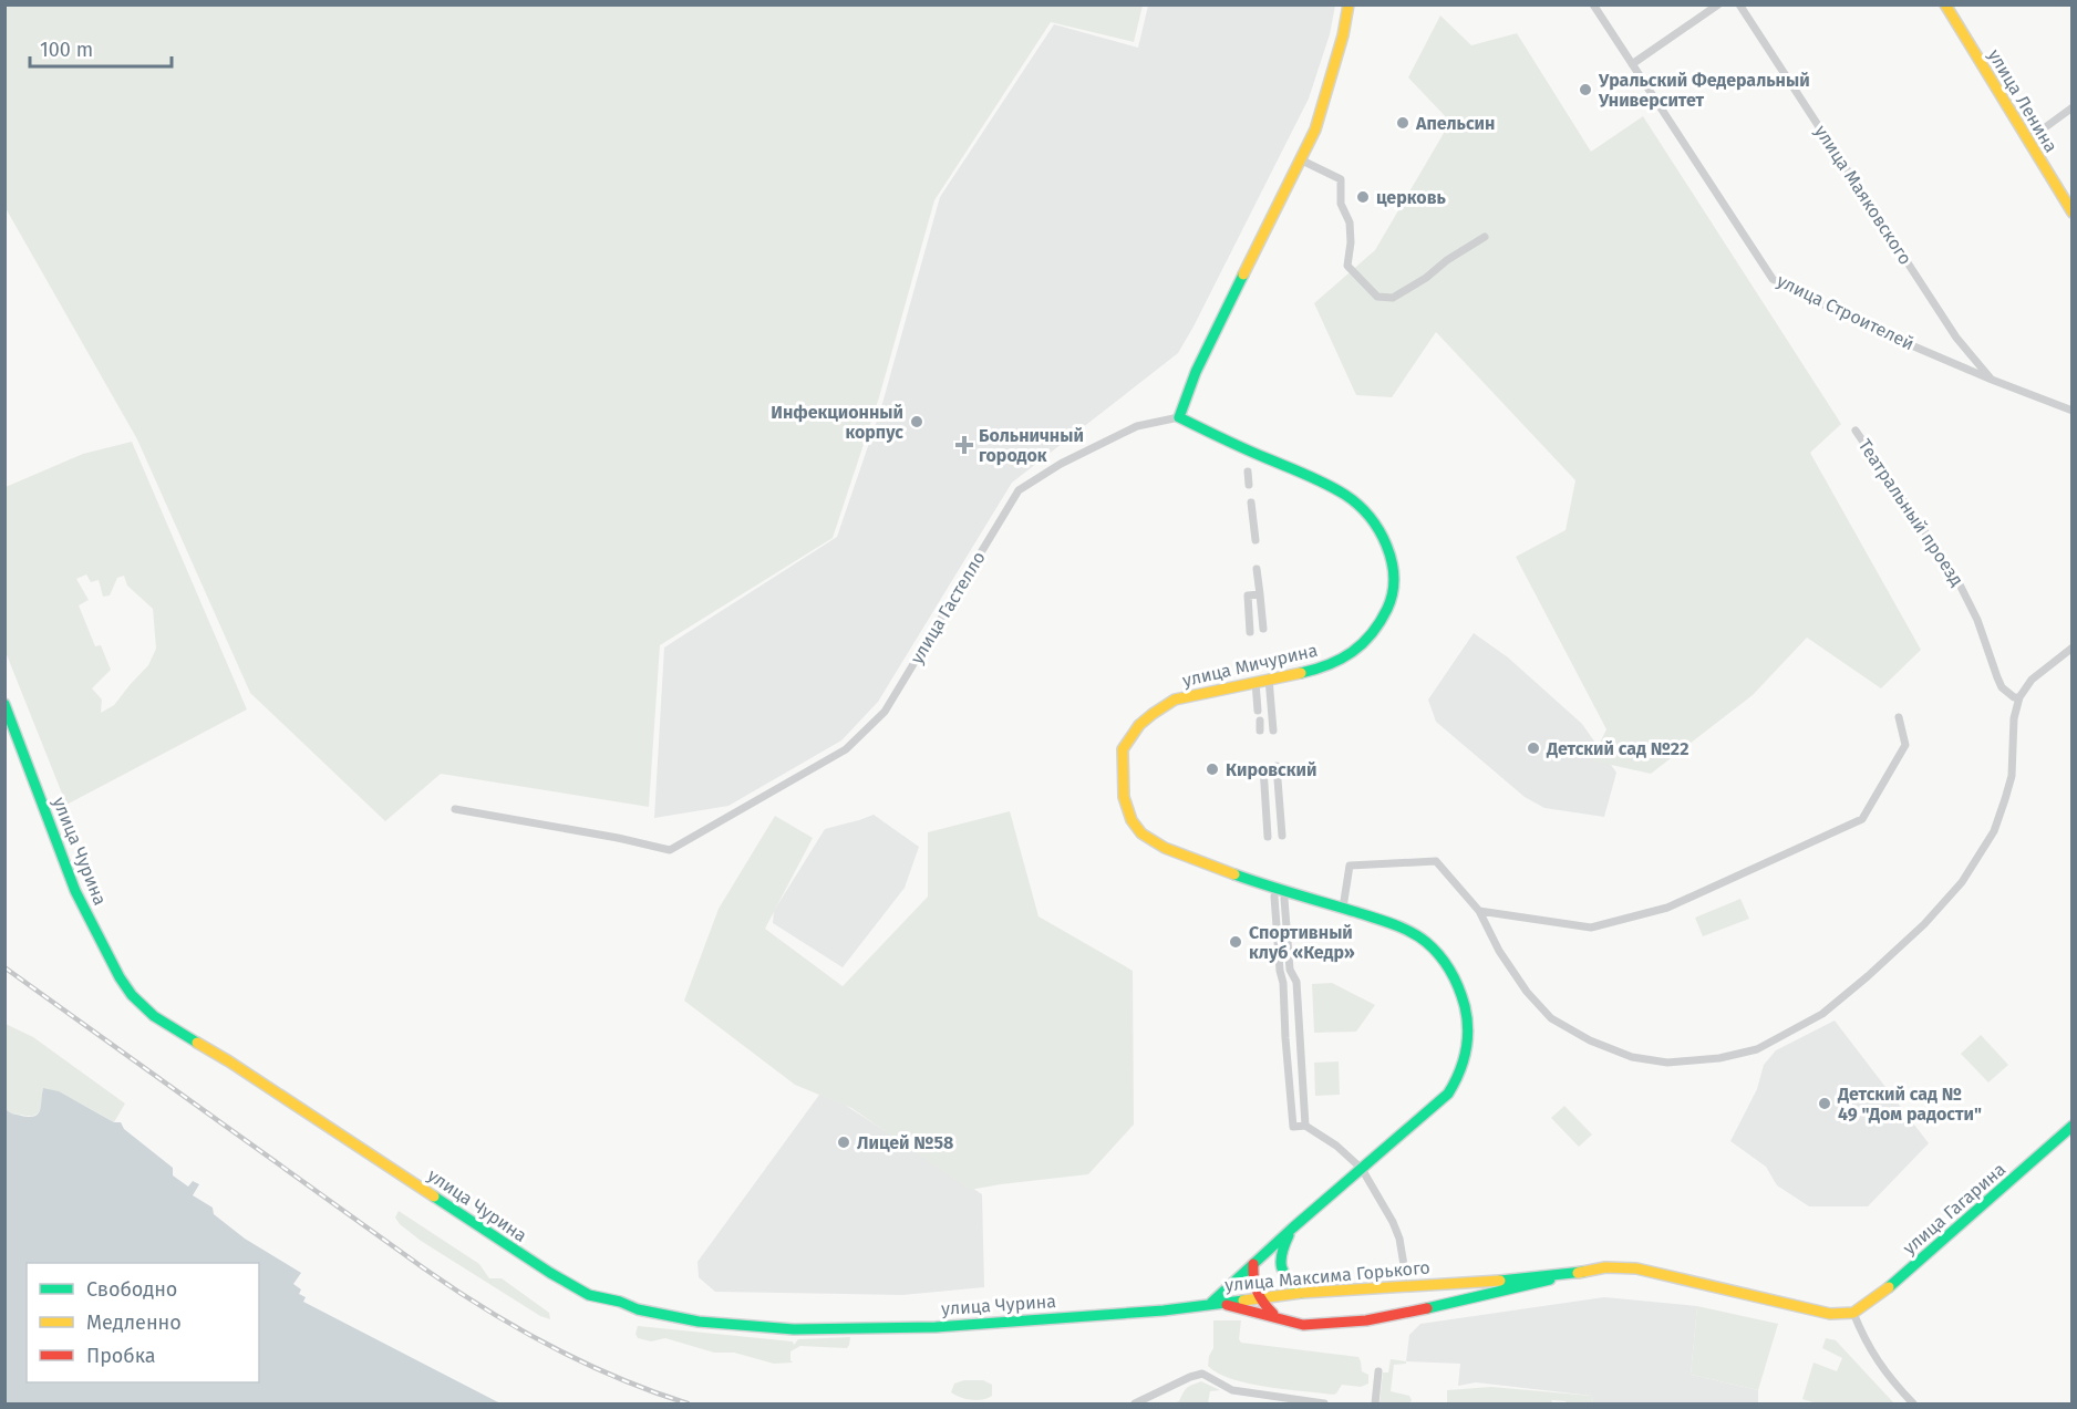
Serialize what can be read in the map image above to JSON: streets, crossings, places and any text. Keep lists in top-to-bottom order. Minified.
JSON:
{"streets":{"street":["улица Ленина","улица Маяковского","улица Строителей","Театральный проезд","улица Гастелло","улица Мичурина","улица Чурина","улица Гагарина","улица Максима Горького"]},"crossings":[["улица Маяковского","улица Строителей"],["улица Гастелло","улица Мичурина"],["улица Мичурина","улица Чурина"],["улица Мичурина","улица Максима Горького"],["улица Чурина","улица Максима Горького"],["улица Гагарина","улица Максима Горького"]],"places":{"other":["Уральский Федеральный Университет","Апельсин","церковь","Инфекционный корпус","Детский сад №22","Кировский","Спортивный клуб «Кедр»","Детский сад № 49 \"Дом радости\"","Лицей №58"],"health":["Больничный городок"]},"legend":["Свободно","Медленно","Пробка"],"scale_bar":"100 m"}
